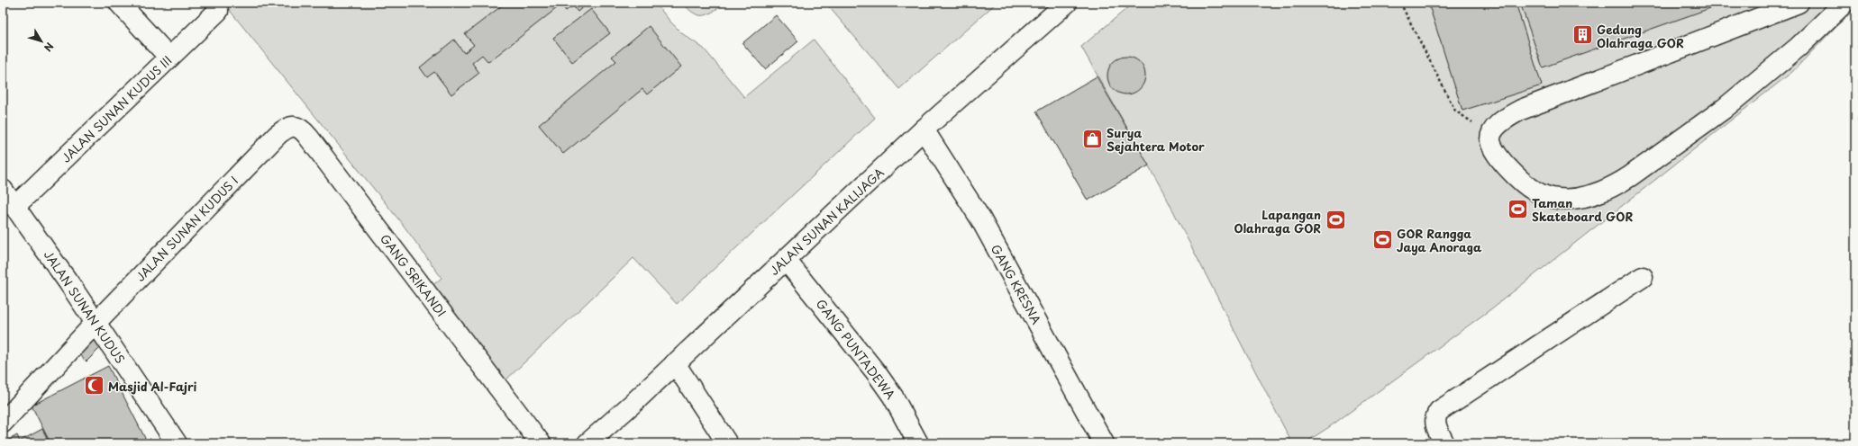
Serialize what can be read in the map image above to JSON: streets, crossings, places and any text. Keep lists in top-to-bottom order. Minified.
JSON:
{"streets":{"street":["JALAN SUNAN KUDUS III","JALAN SUNAN KALIJAGA","JALAN SUNAN KUDUS I","GANG SRIKANDI","GANG KRESNA","JALAN SUNAN KUDUS","GANG PUNTADEWA"]},"crossings":[["JALAN SUNAN KUDUS III","JALAN SUNAN KUDUS"],["JALAN SUNAN KALIJAGA","GANG KRESNA"],["JALAN SUNAN KALIJAGA","GANG PUNTADEWA"],["JALAN SUNAN KUDUS I","GANG SRIKANDI"],["JALAN SUNAN KUDUS I","JALAN SUNAN KUDUS"]],"places":{"building":["Gedung Olahraga GOR"],"shop":["Surya Sejahtera Motor"],"sports":["Taman Skateboard GOR","Lapangan Olahraga GOR","GOR Rangga Jaya Anoraga"],"mosque":["Masjid Al-Fajri"]},"north":"bottom right"}
